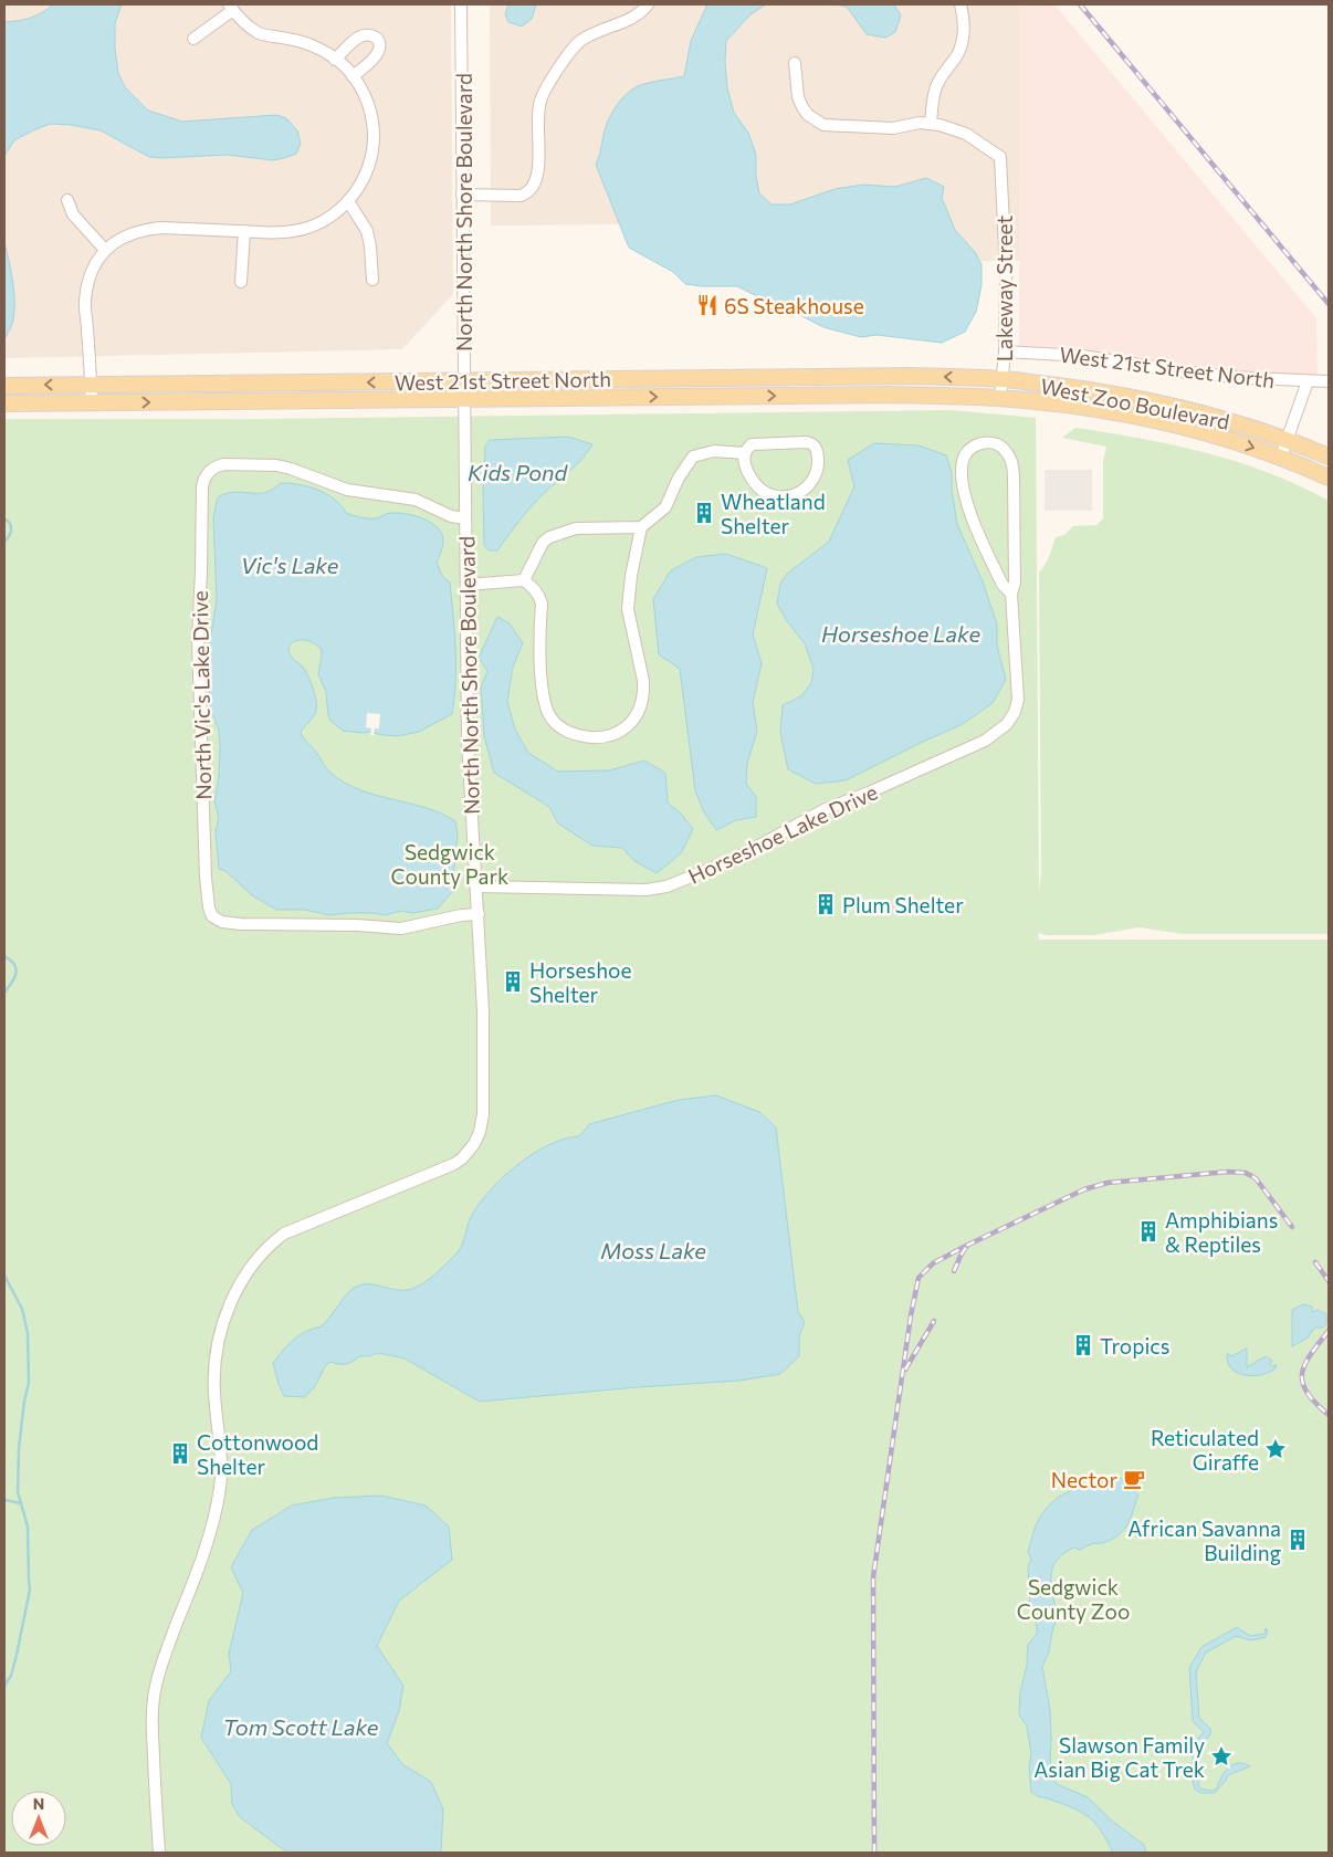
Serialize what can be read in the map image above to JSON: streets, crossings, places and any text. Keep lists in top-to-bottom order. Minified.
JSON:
{"streets":{"main road":["West 21st Street North","West Zoo Boulevard"],"street":["North North Shore Boulevard","Lakeway Street","North Vic's Lake Drive","Horseshoe Lake Drive"]},"crossings":[["North North Shore Boulevard","West 21st Street North"],["North North Shore Boulevard","North Vic's Lake Drive"],["North North Shore Boulevard","Horseshoe Lake Drive"],["Lakeway Street","West 21st Street North"],["Lakeway Street","West Zoo Boulevard"],["West 21st Street North","West Zoo Boulevard"]],"water":["Kids Pond","Vic's Lake","Horseshoe Lake","Moss Lake","Tom Scott Lake"],"parks":["Sedgwick County Park","Sedgwick County Zoo"],"places":{"restaurant":["6S Steakhouse"],"building":["Wheatland Shelter","Plum Shelter","Horseshoe Shelter","Amphibians & Reptiles","Tropics","Cottonwood Shelter","African Savanna Building"],"place":["Reticulated Giraffe","Slawson Family Asian Big Cat Trek"],"cafe":["Nector"]},"north":"top"}
